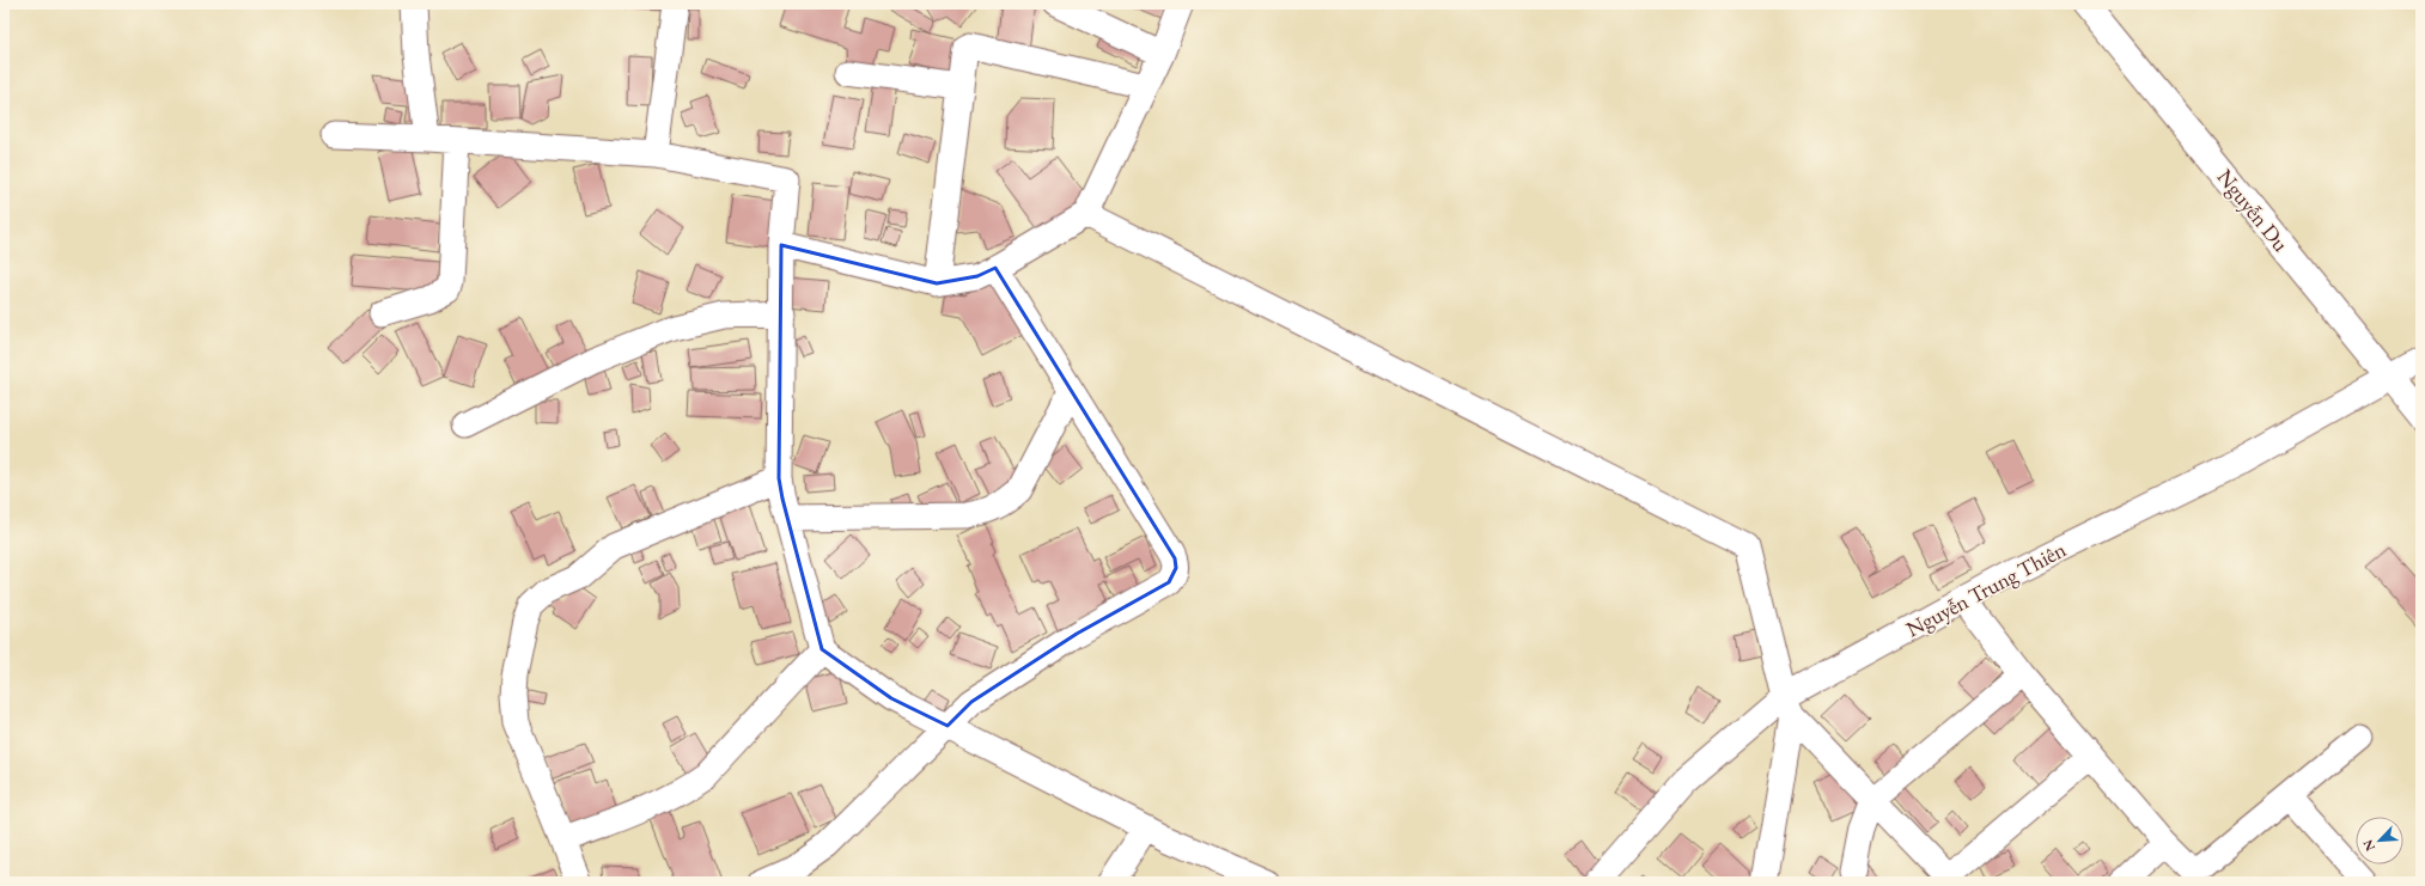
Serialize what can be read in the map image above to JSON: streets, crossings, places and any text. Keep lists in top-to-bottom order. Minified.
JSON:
{"streets":{"main road":["Nguyễn Du"],"street":["Nguyễn Trung Thiên"]},"crossings":[["Nguyễn Du","Nguyễn Trung Thiên"]],"north":"bottom left"}
